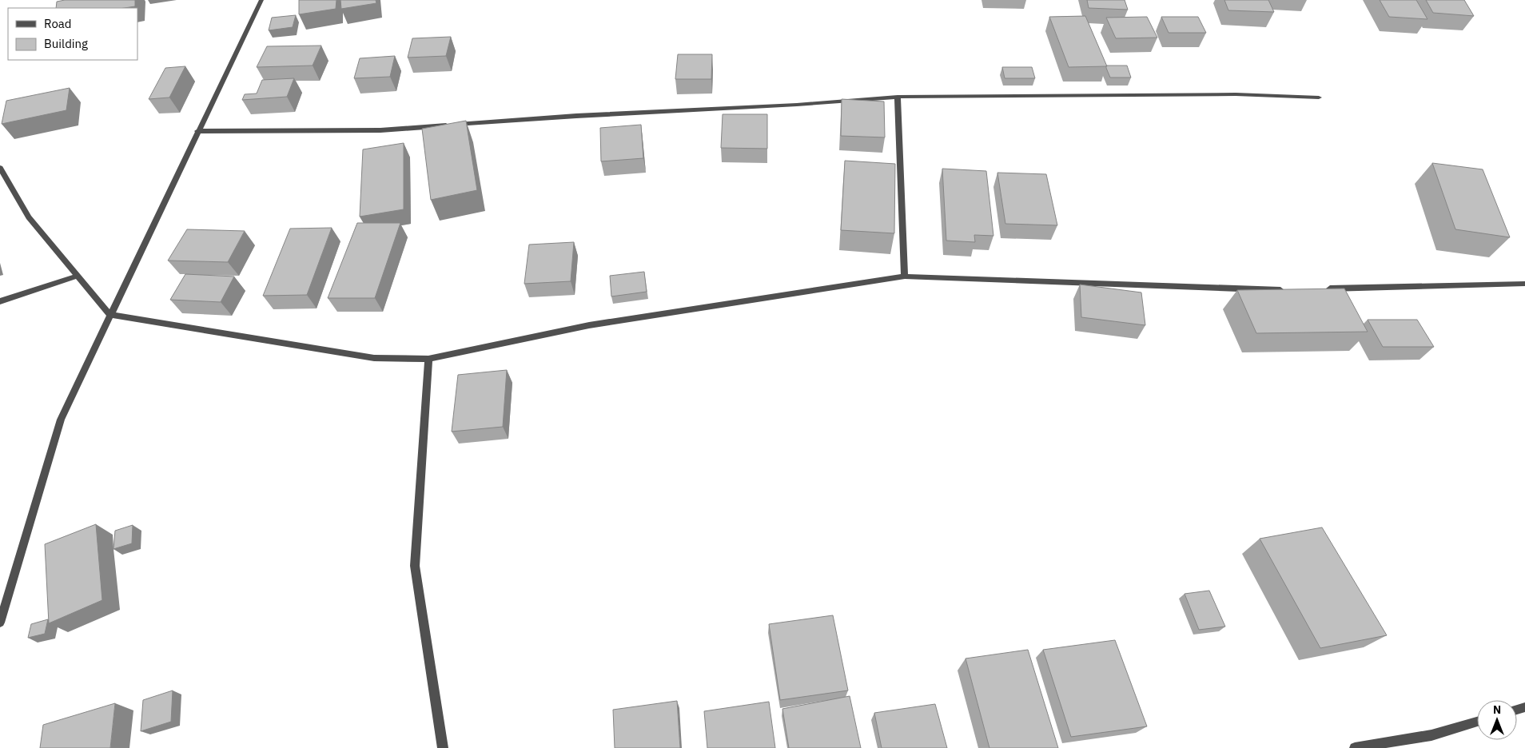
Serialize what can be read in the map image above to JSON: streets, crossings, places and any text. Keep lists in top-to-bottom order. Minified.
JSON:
{"legend":["Road","Building"],"north":"top"}
